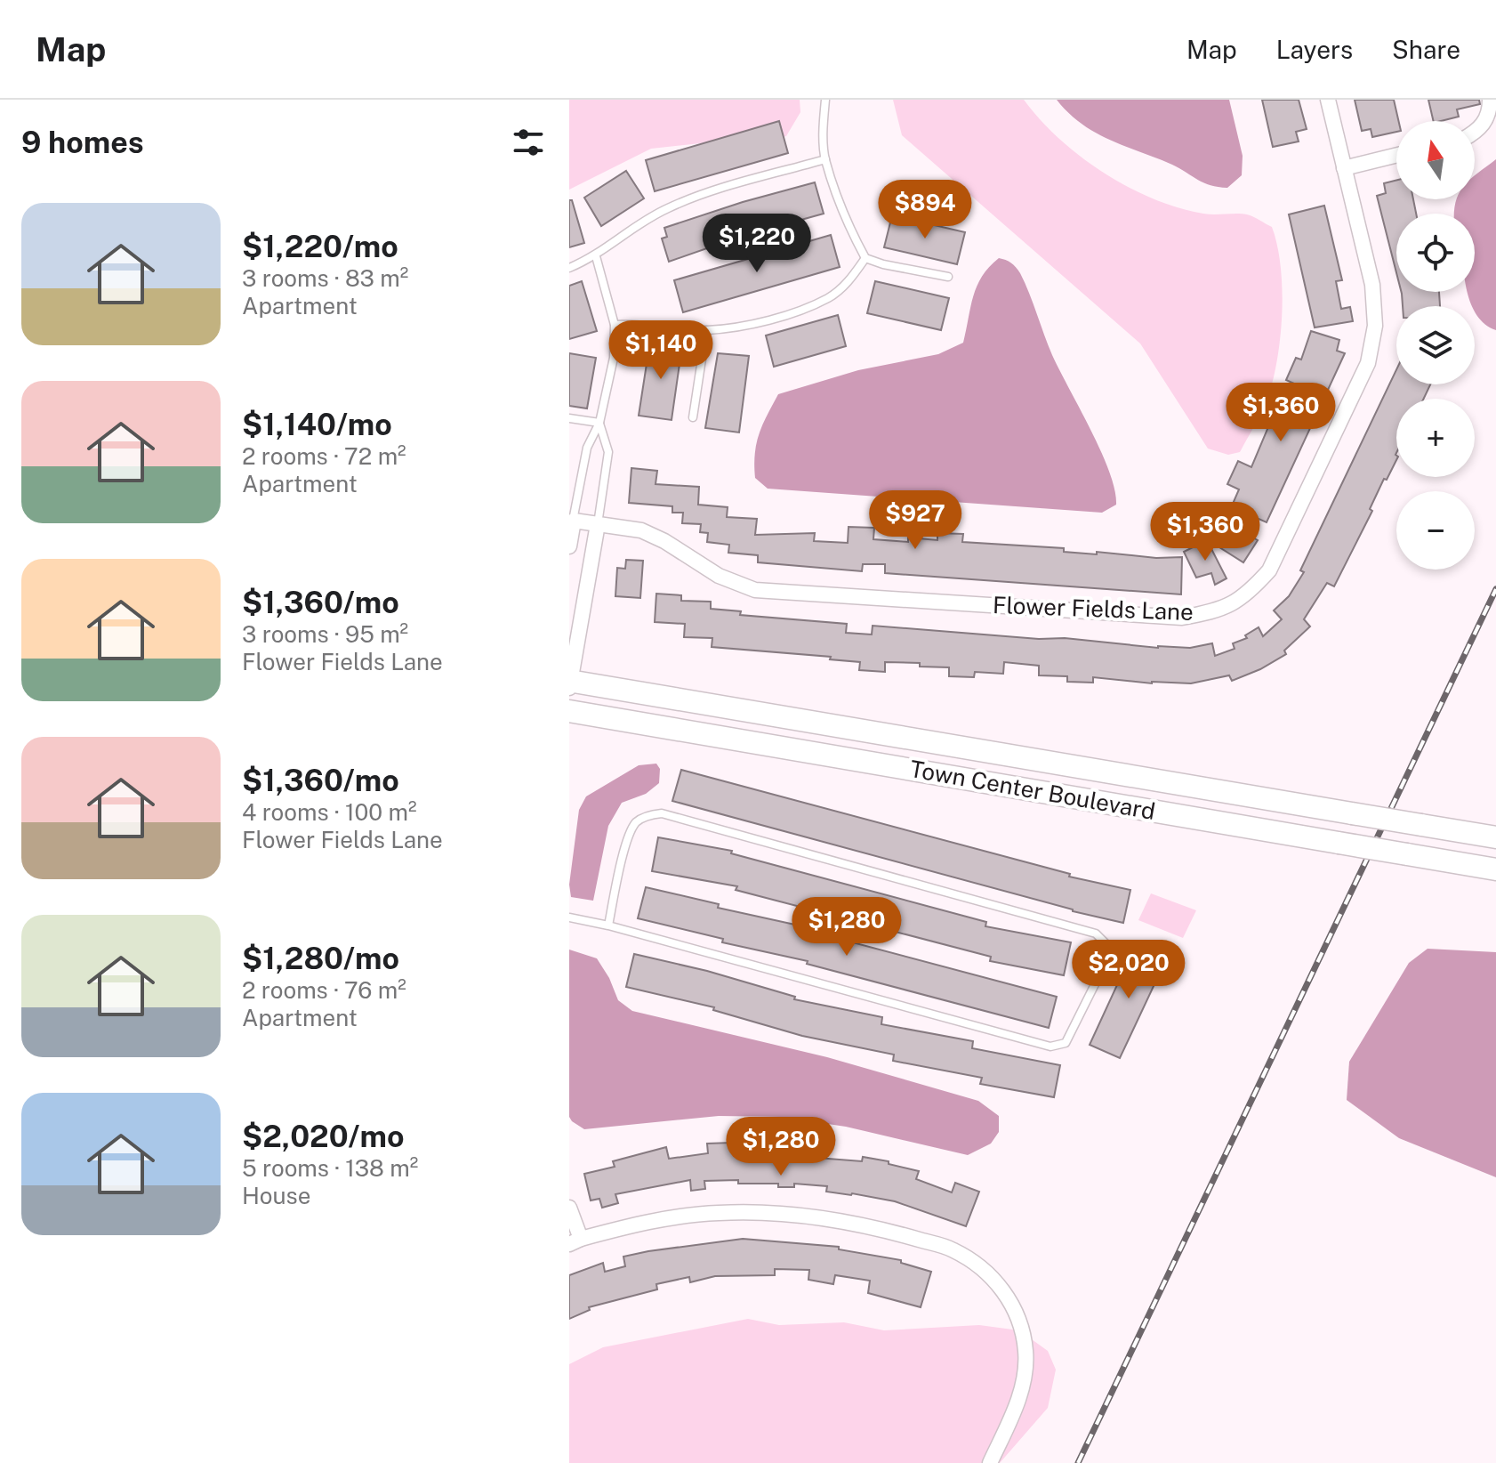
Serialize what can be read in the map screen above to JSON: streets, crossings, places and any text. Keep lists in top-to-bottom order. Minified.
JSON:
{"streets":{"main road":["Town Center Boulevard"],"street":["Flower Fields Lane"]},"north":"top","page":{"header":"Map","nav":["Map","Layers","Share"],"heading":"9 homes","map_buttons":["+","−"],"price":["$894","$1,220","$1,140","$1,360","$927","$1,360","$1,280","$2,020","$1,280"],"list":[{"name":"$1,220/mo","note":"3 rooms · 83 m² · Apartment"},{"name":"$1,140/mo","note":"2 rooms · 72 m² · Apartment"},{"name":"$1,360/mo","note":"3 rooms · 95 m² · Flower Fields Lane"},{"name":"$1,360/mo","note":"4 rooms · 100 m² · Flower Fields Lane"},{"name":"$1,280/mo","note":"2 rooms · 76 m² · Apartment"},{"name":"$2,020/mo","note":"5 rooms · 138 m² · House"}]}}
